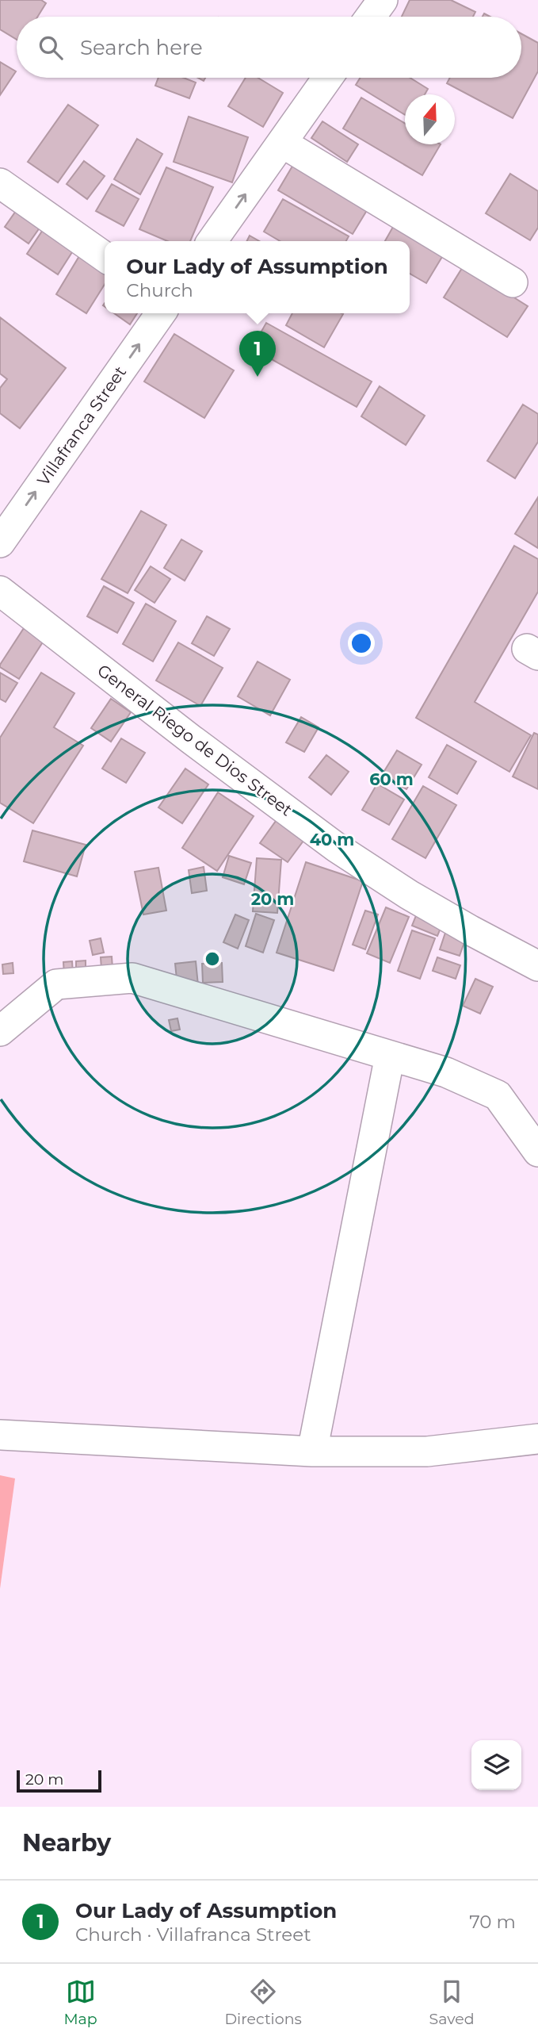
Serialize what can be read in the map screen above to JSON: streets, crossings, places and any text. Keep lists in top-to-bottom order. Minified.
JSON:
{"streets":{"street":["Villafranca Street","General Riego de Dios Street"]},"one_way":["Villafranca Street"],"scale_bar":"20 m","north":"top","page":{"search":"Search here","popup":["Our Lady of Assumption","Church"],"pins":"1","scale":"20 m","heading":"Nearby","list":[{"mark":"1","name":"Our Lady of Assumption","note":"Church · Villafranca Street","value":"70 m"}],"nav":["Map","Directions","Saved"]},"rings":["60 m","40 m","20 m"]}
